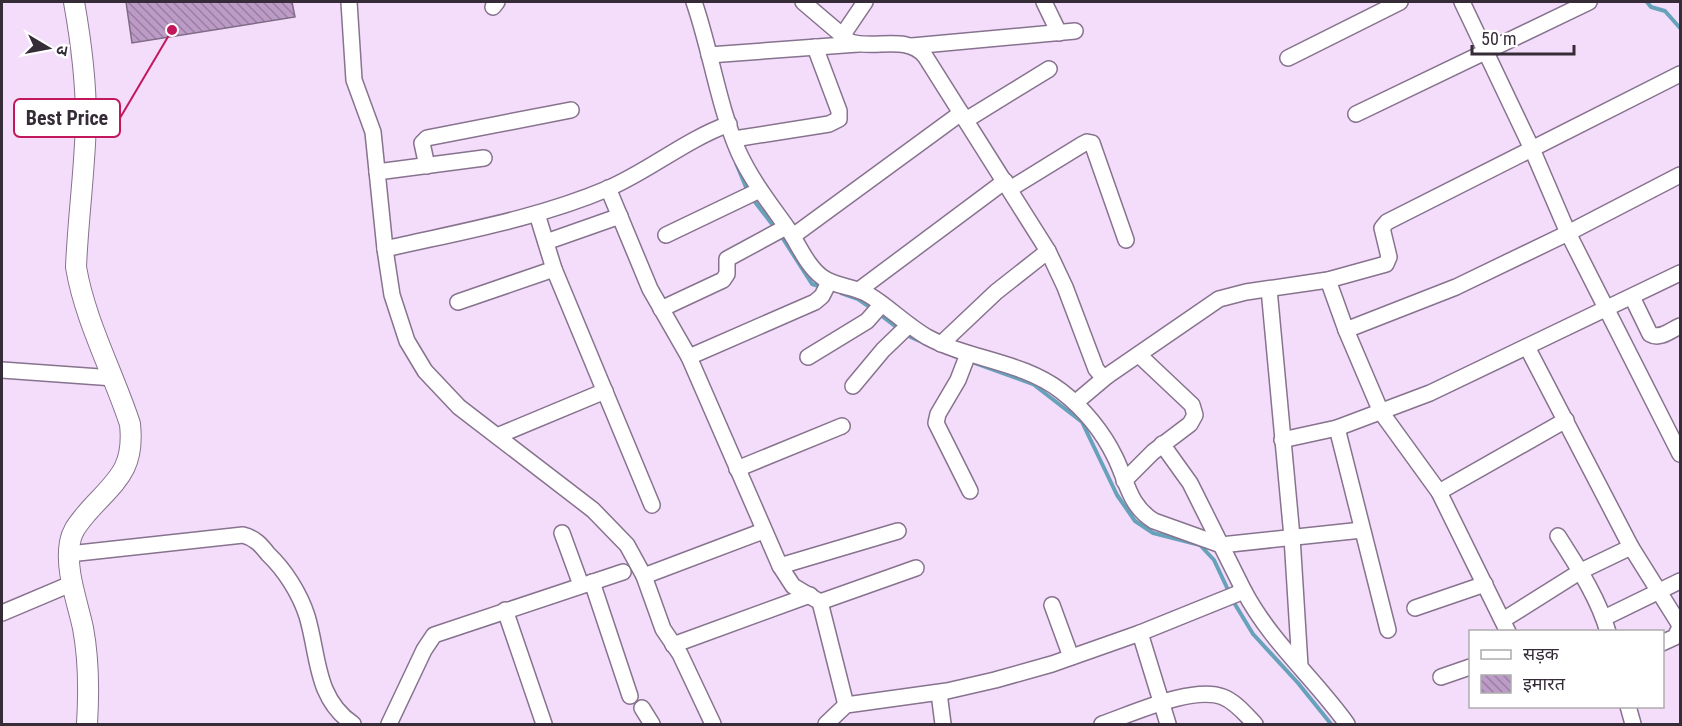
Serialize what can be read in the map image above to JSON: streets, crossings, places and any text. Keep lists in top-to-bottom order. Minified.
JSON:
{"places":["Best Price"],"legend":["सड़क","इमारत"],"scale_bar":"50 m","north":"right"}
